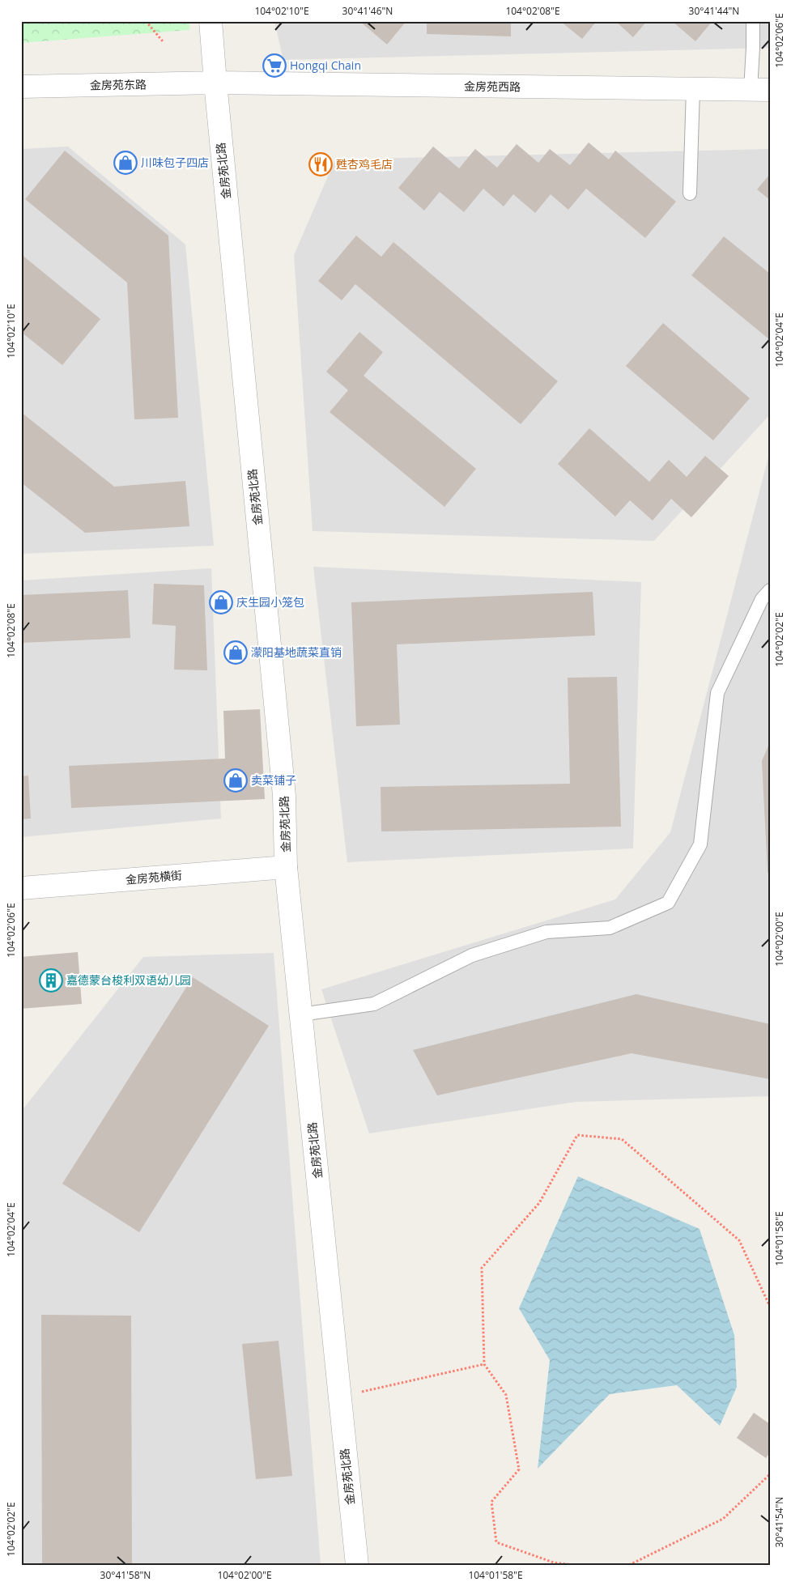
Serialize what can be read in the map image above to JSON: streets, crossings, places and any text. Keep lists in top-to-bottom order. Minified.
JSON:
{"streets":{"street":["金房苑东路","金房苑西路","金房苑北路","金房苑横街"]},"crossings":[["金房苑东路","金房苑西路"],["金房苑东路","金房苑北路"],["金房苑西路","金房苑北路"],["金房苑北路","金房苑横街"]],"places":{"supermarket":["Hongqi Chain"],"shop":["川味包子四店","庆生园小笼包","濛阳基地蔬菜直销","卖菜铺子"],"restaurant":["甦杏鸡毛店"],"building":["嘉德蒙台梭利双语幼儿园"]},"coordinates":["104°02'10\"E","30°41'46\"N","104°02'08\"E","30°41'44\"N","104°02'06\"E","104°02'04\"E","104°02'02\"E","104°02'00\"E","104°01'58\"E","30°41'54\"N","30°41'58\"N"]}
